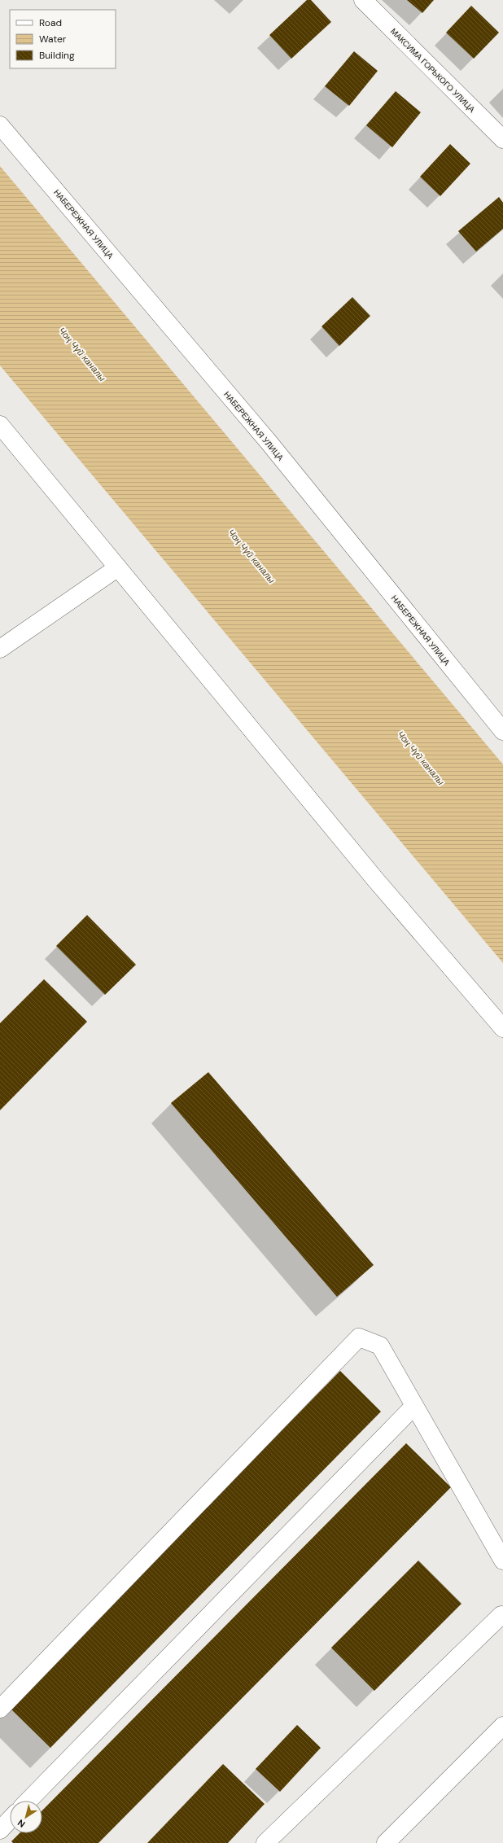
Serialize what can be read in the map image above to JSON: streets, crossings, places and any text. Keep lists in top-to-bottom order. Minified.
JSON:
{"streets":{"street":["МАКСИМА ГОРЬКОГО УЛИЦА","НАБЕРЕЖНАЯ УЛИЦА"]},"water":["Чоң Чүй каналы"],"legend":["Road","Water","Building"],"north":"bottom left"}
